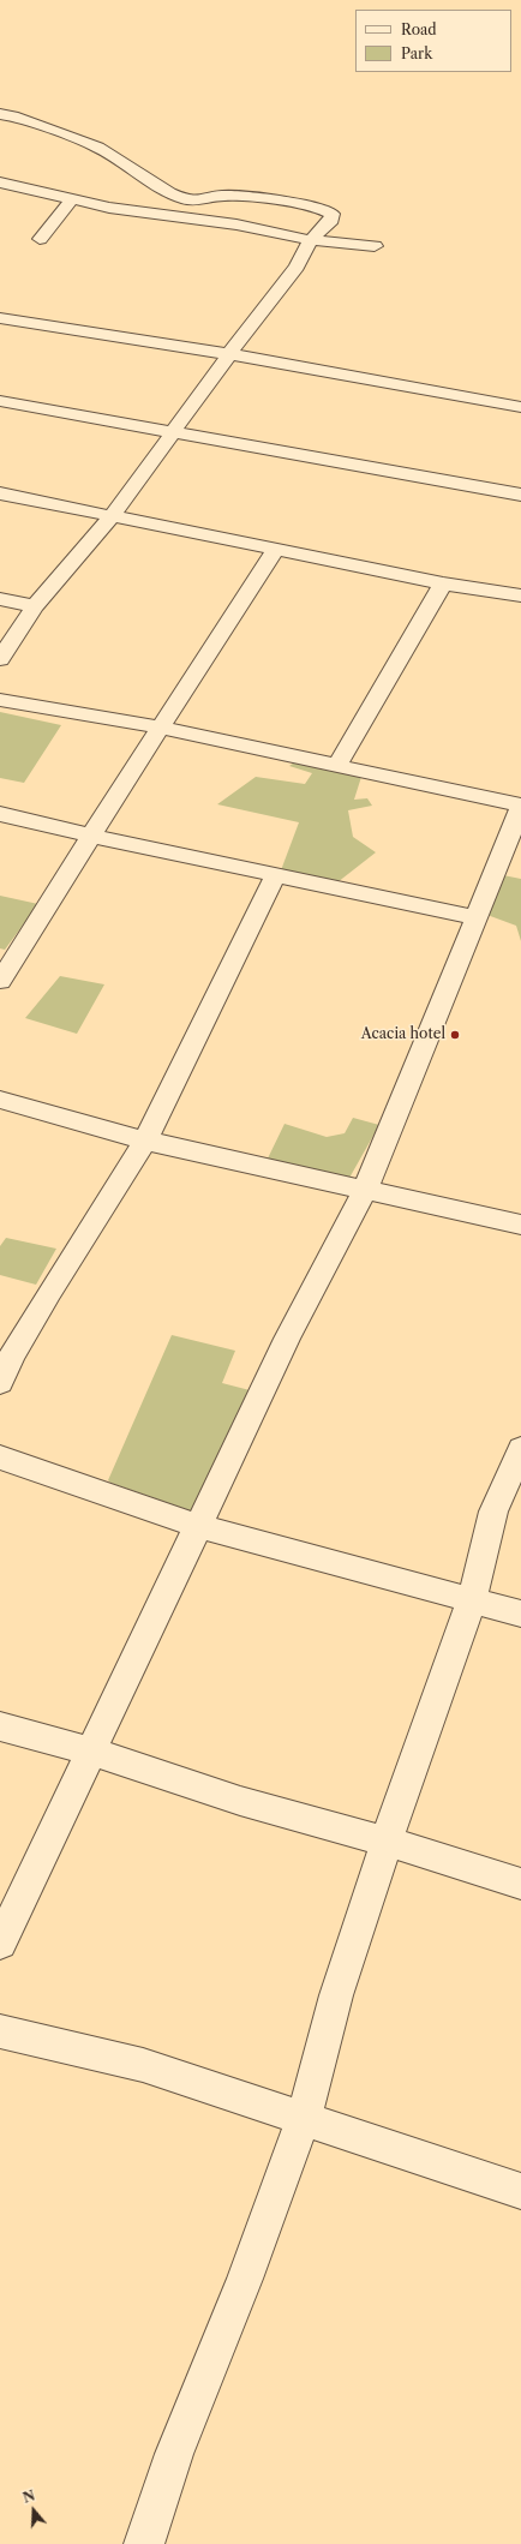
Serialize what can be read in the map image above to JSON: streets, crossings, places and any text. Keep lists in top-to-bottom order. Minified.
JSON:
{"places":["Acacia hotel"],"legend":["Road","Park"],"north":"top"}
